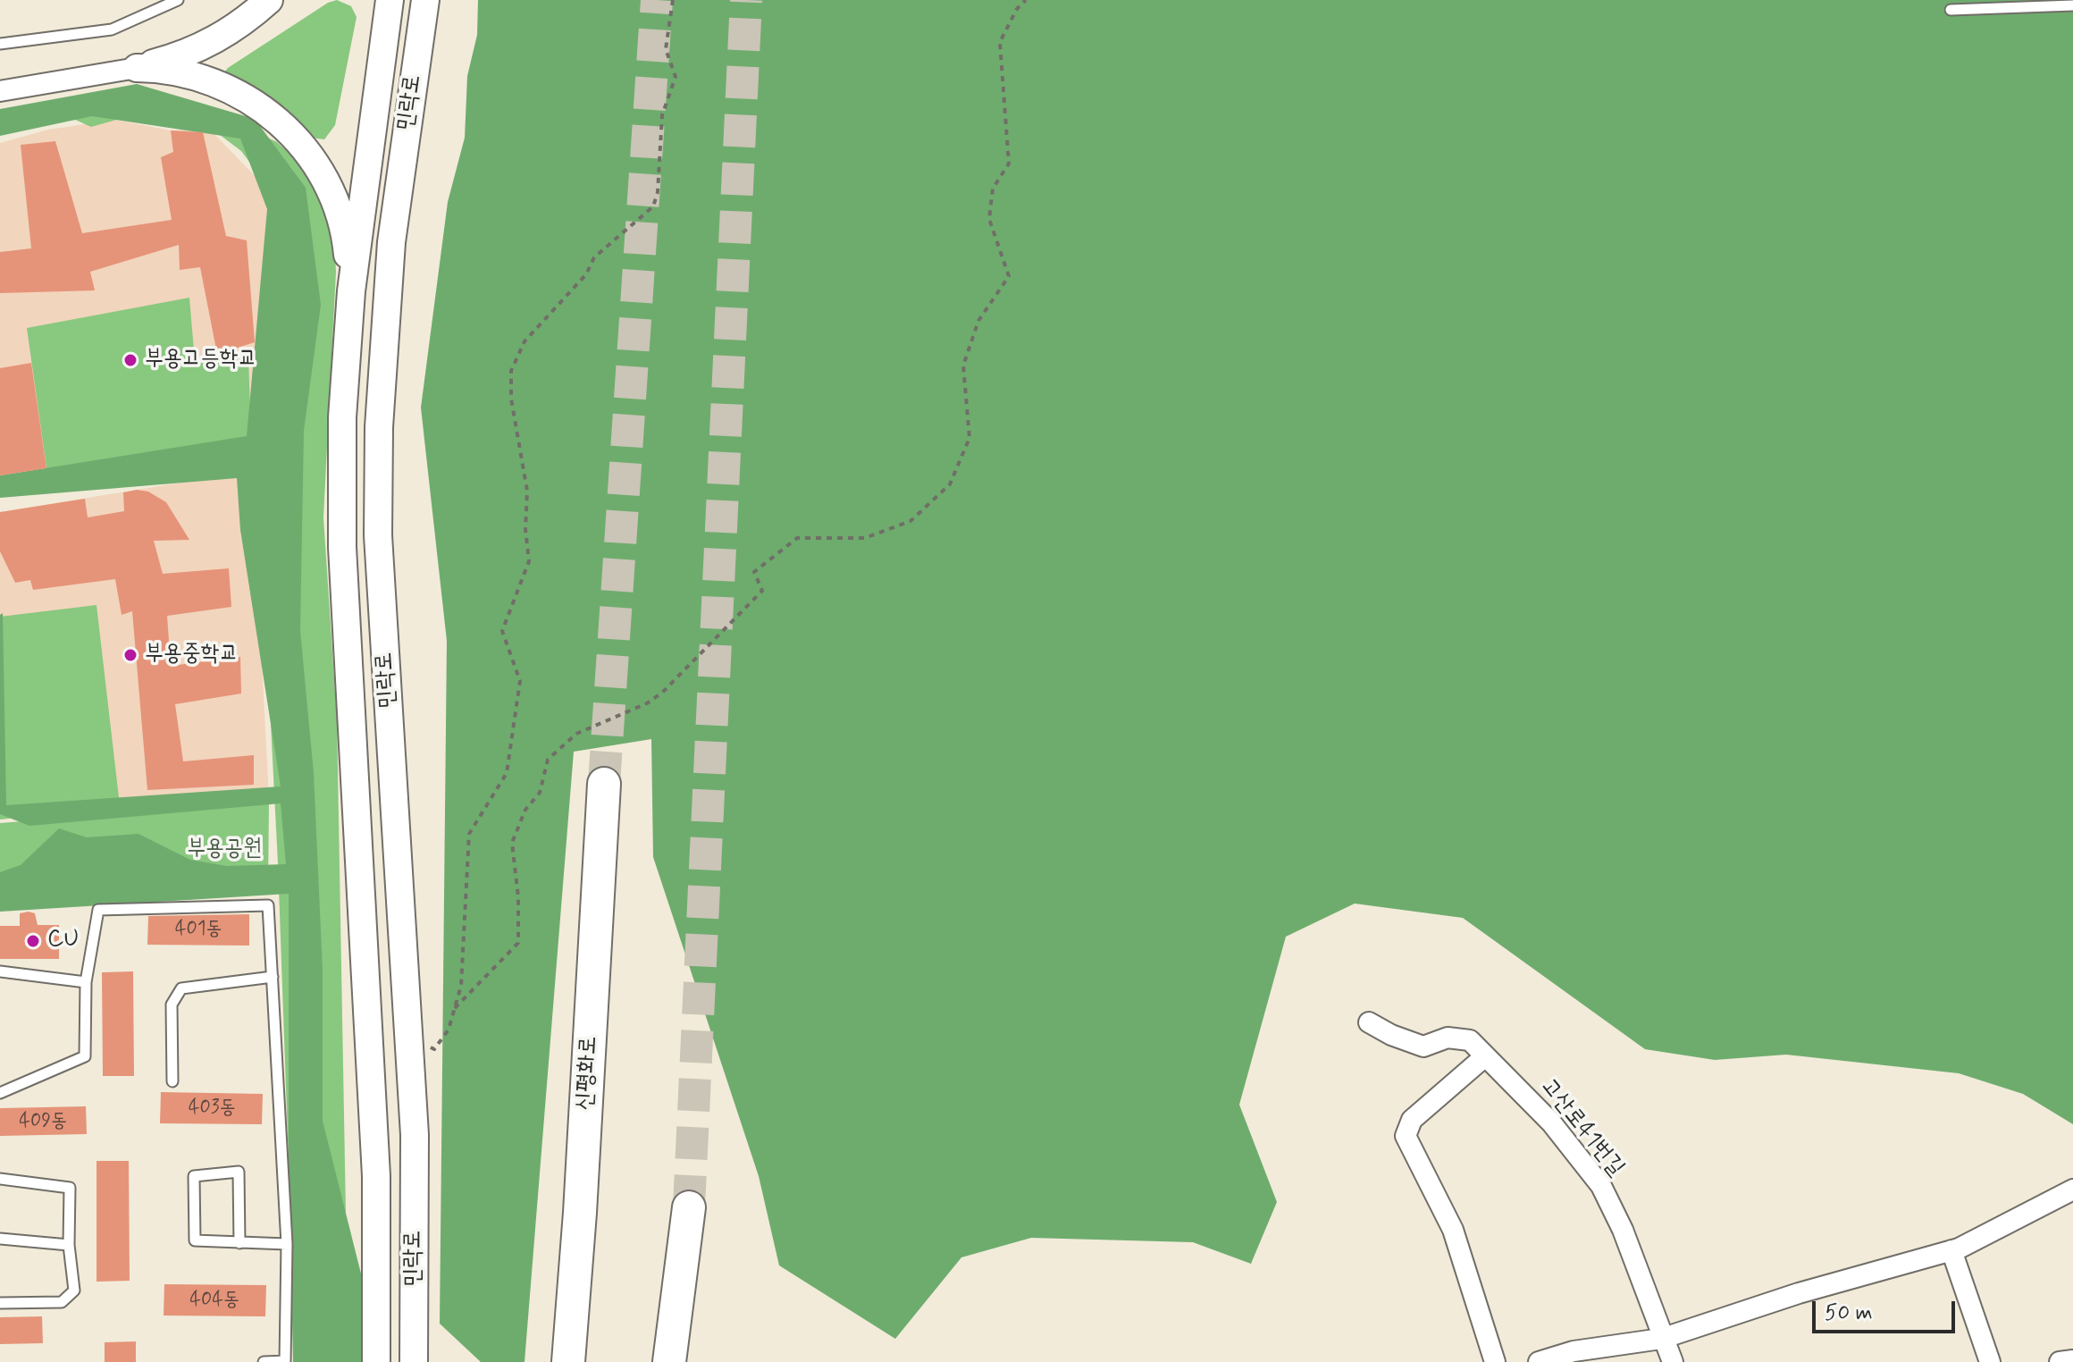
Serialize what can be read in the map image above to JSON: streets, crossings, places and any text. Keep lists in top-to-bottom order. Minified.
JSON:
{"streets":{"highway":["신평화로"],"main road":["민락로"],"street":["고산로41번길"]},"parks":["부용공원"],"places":["부용고등학교","부용중학교","CU"],"house_numbers":["401동","403동","409동","404동"],"scale_bar":"50 m"}
